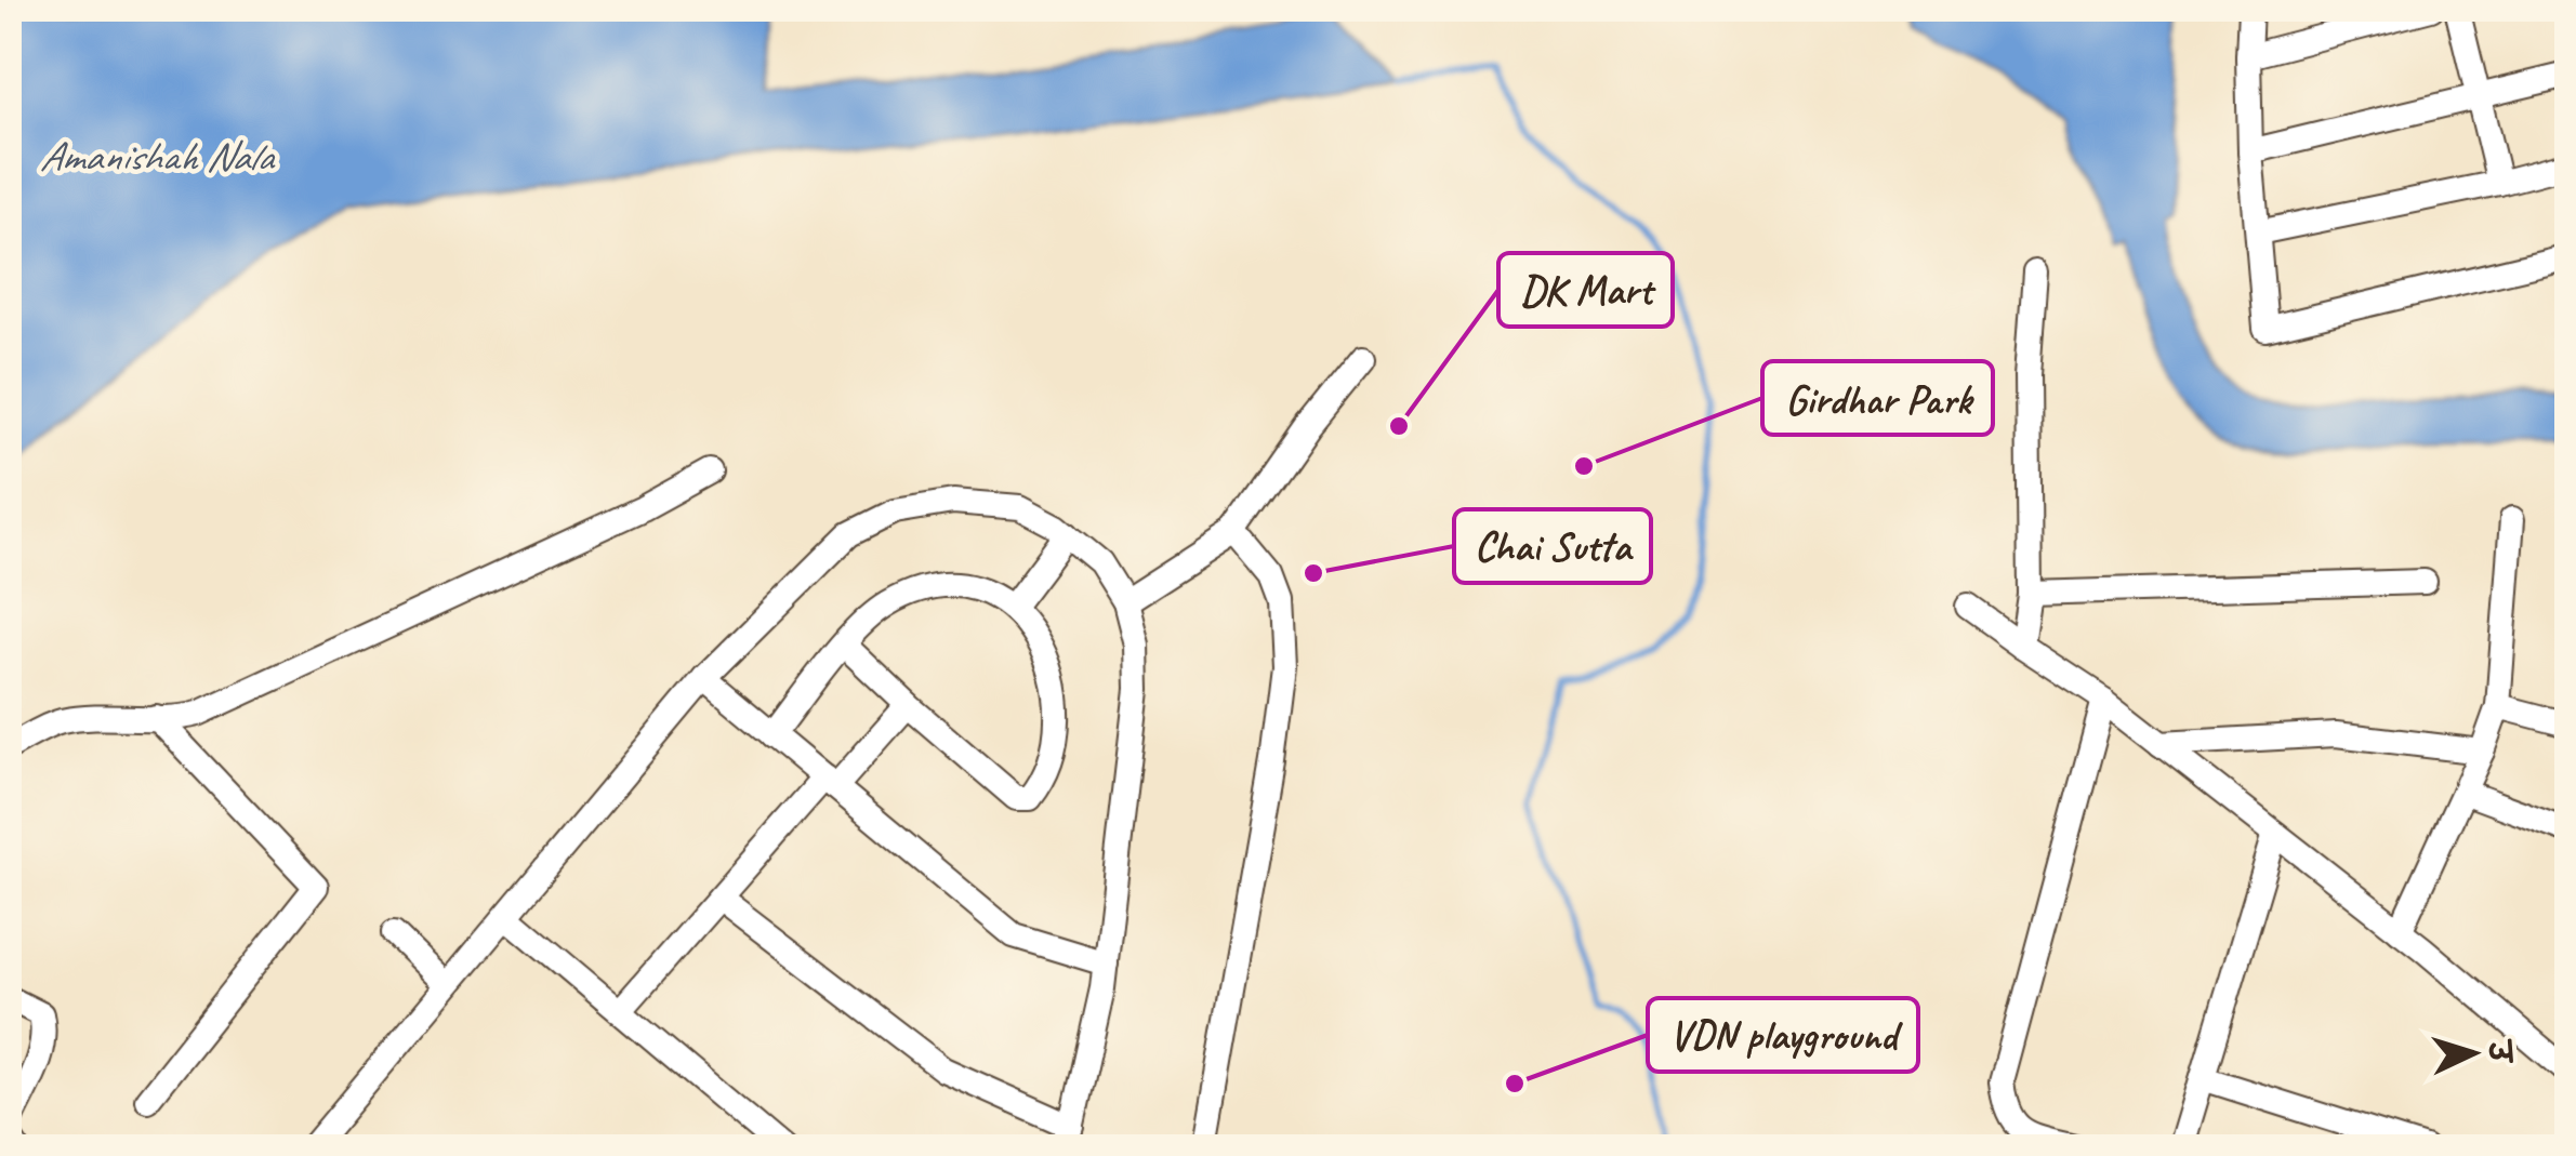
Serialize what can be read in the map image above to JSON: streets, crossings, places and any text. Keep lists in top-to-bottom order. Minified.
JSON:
{"water":["Amanishah Nala"],"places":["DK Mart","Girdhar Park","Chai Sutta","VDN playground"],"north":"right"}
